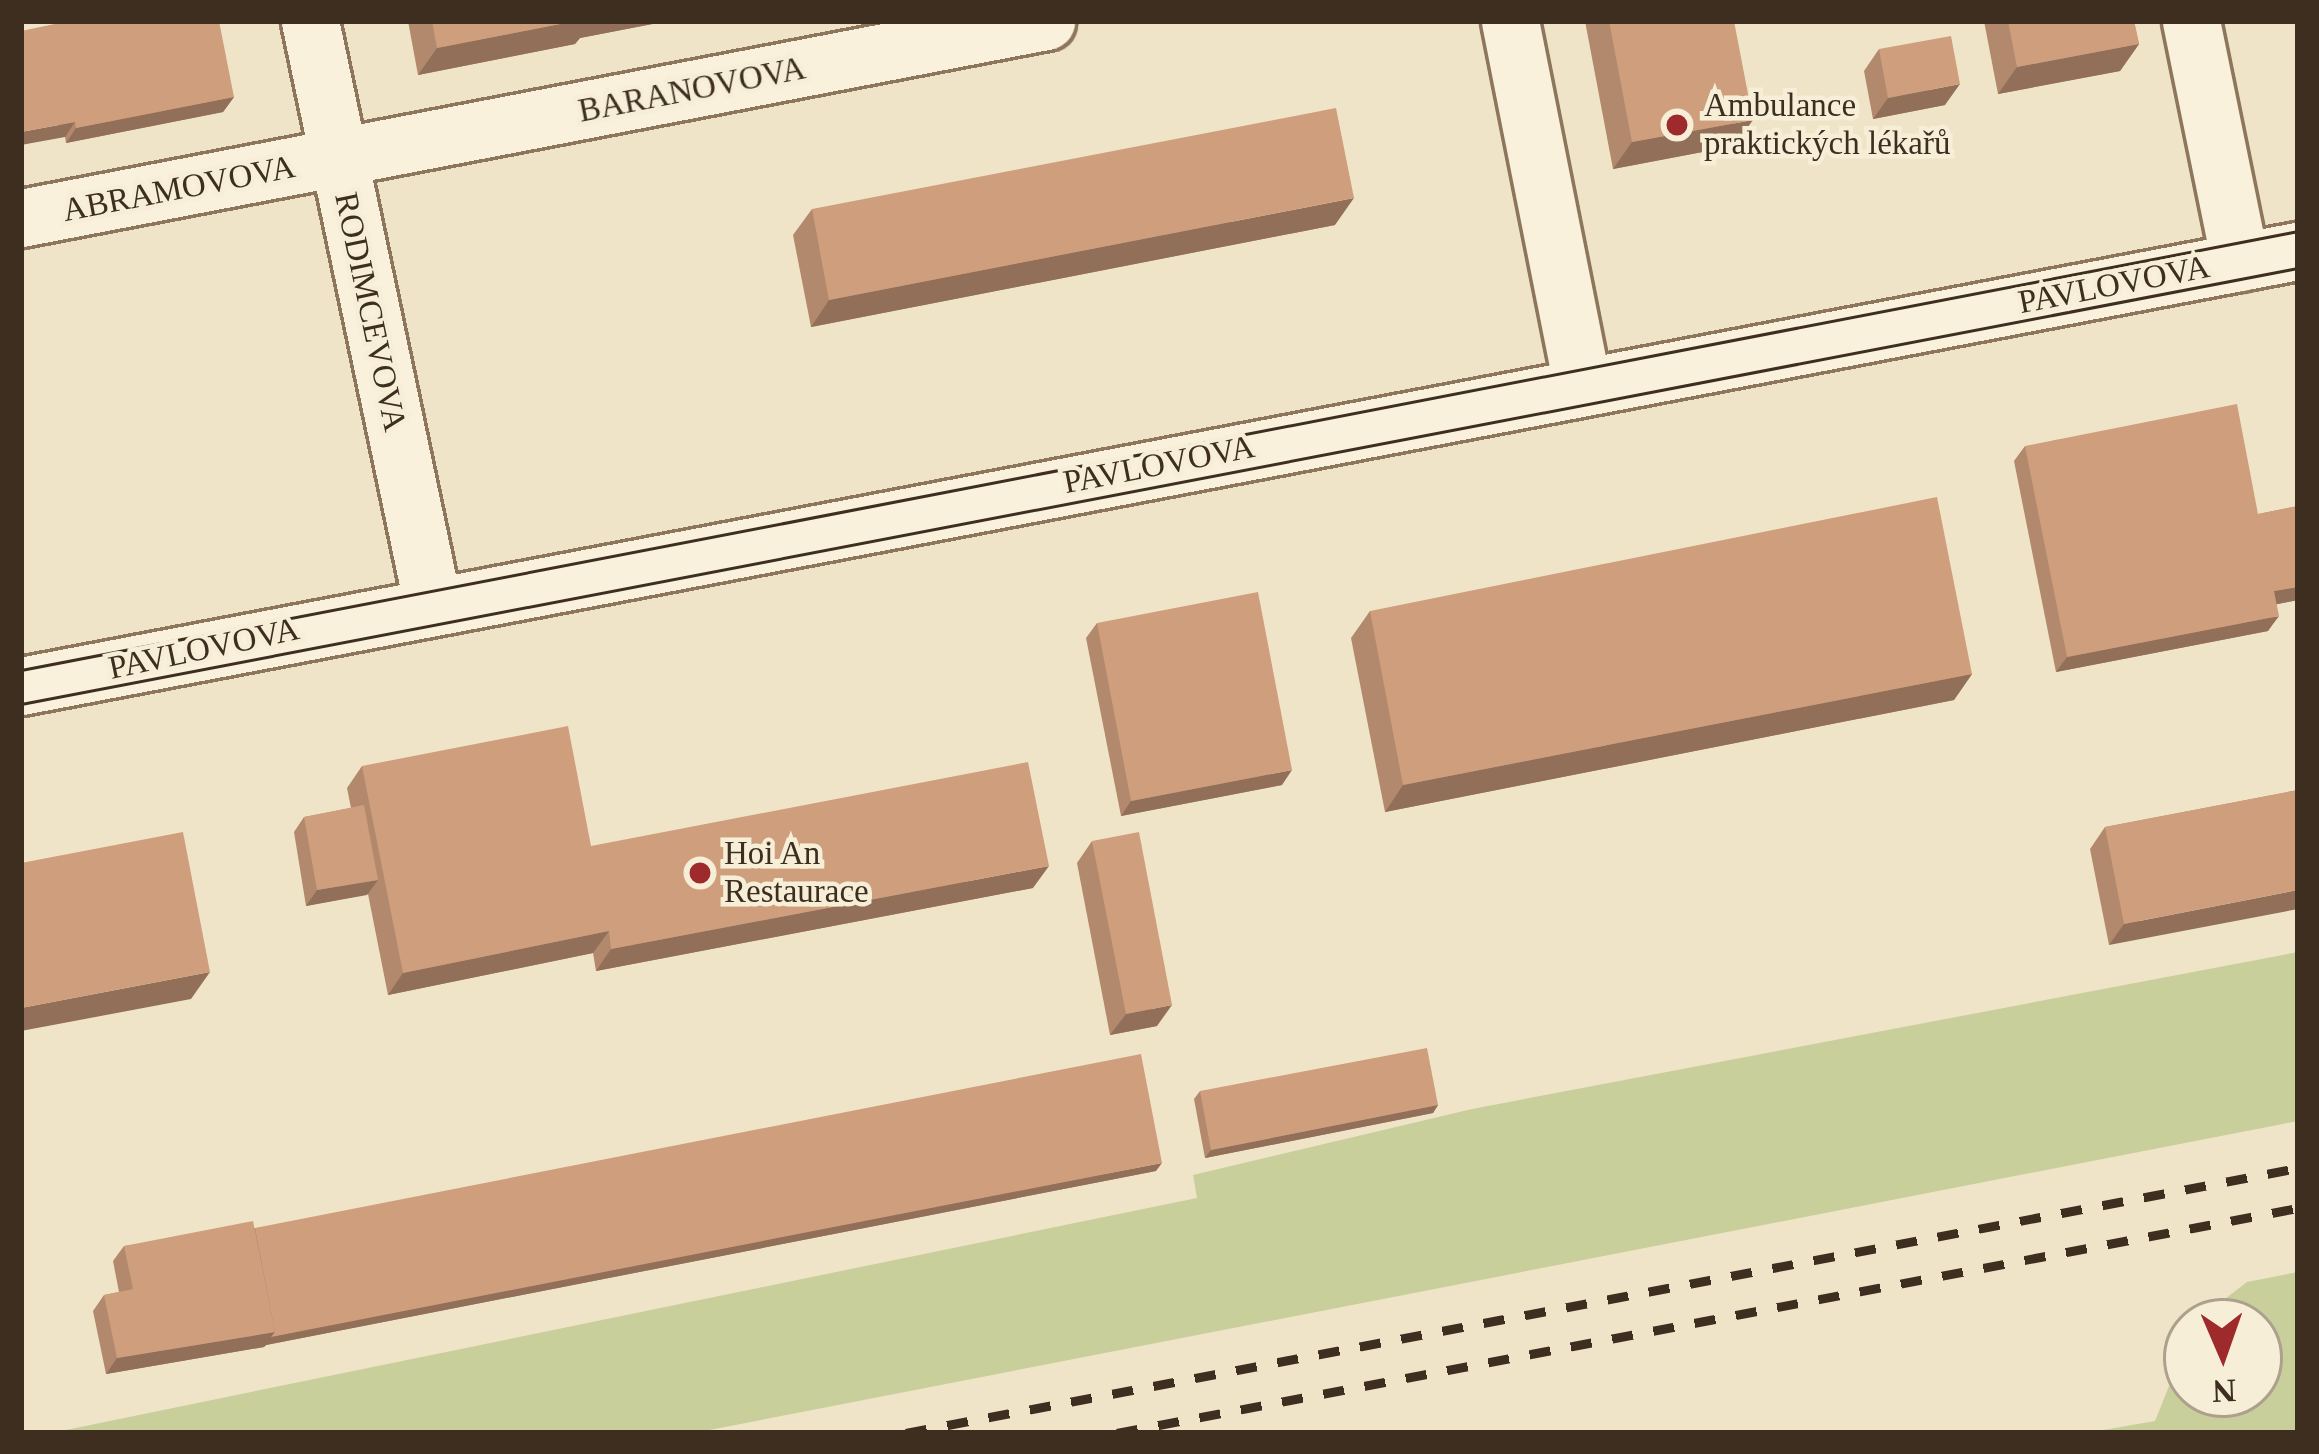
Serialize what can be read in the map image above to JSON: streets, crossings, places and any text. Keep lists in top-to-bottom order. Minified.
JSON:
{"streets":{"street":["BARANOVOVA","ABRAMOVOVA","PAVLOVOVA","RODIMCEVOVA"]},"crossings":[["BARANOVOVA","ABRAMOVOVA"],["BARANOVOVA","RODIMCEVOVA"],["ABRAMOVOVA","RODIMCEVOVA"],["PAVLOVOVA","RODIMCEVOVA"]],"places":["Ambulance praktických lékařů","Hoi An Restaurace"],"north":"bottom"}
